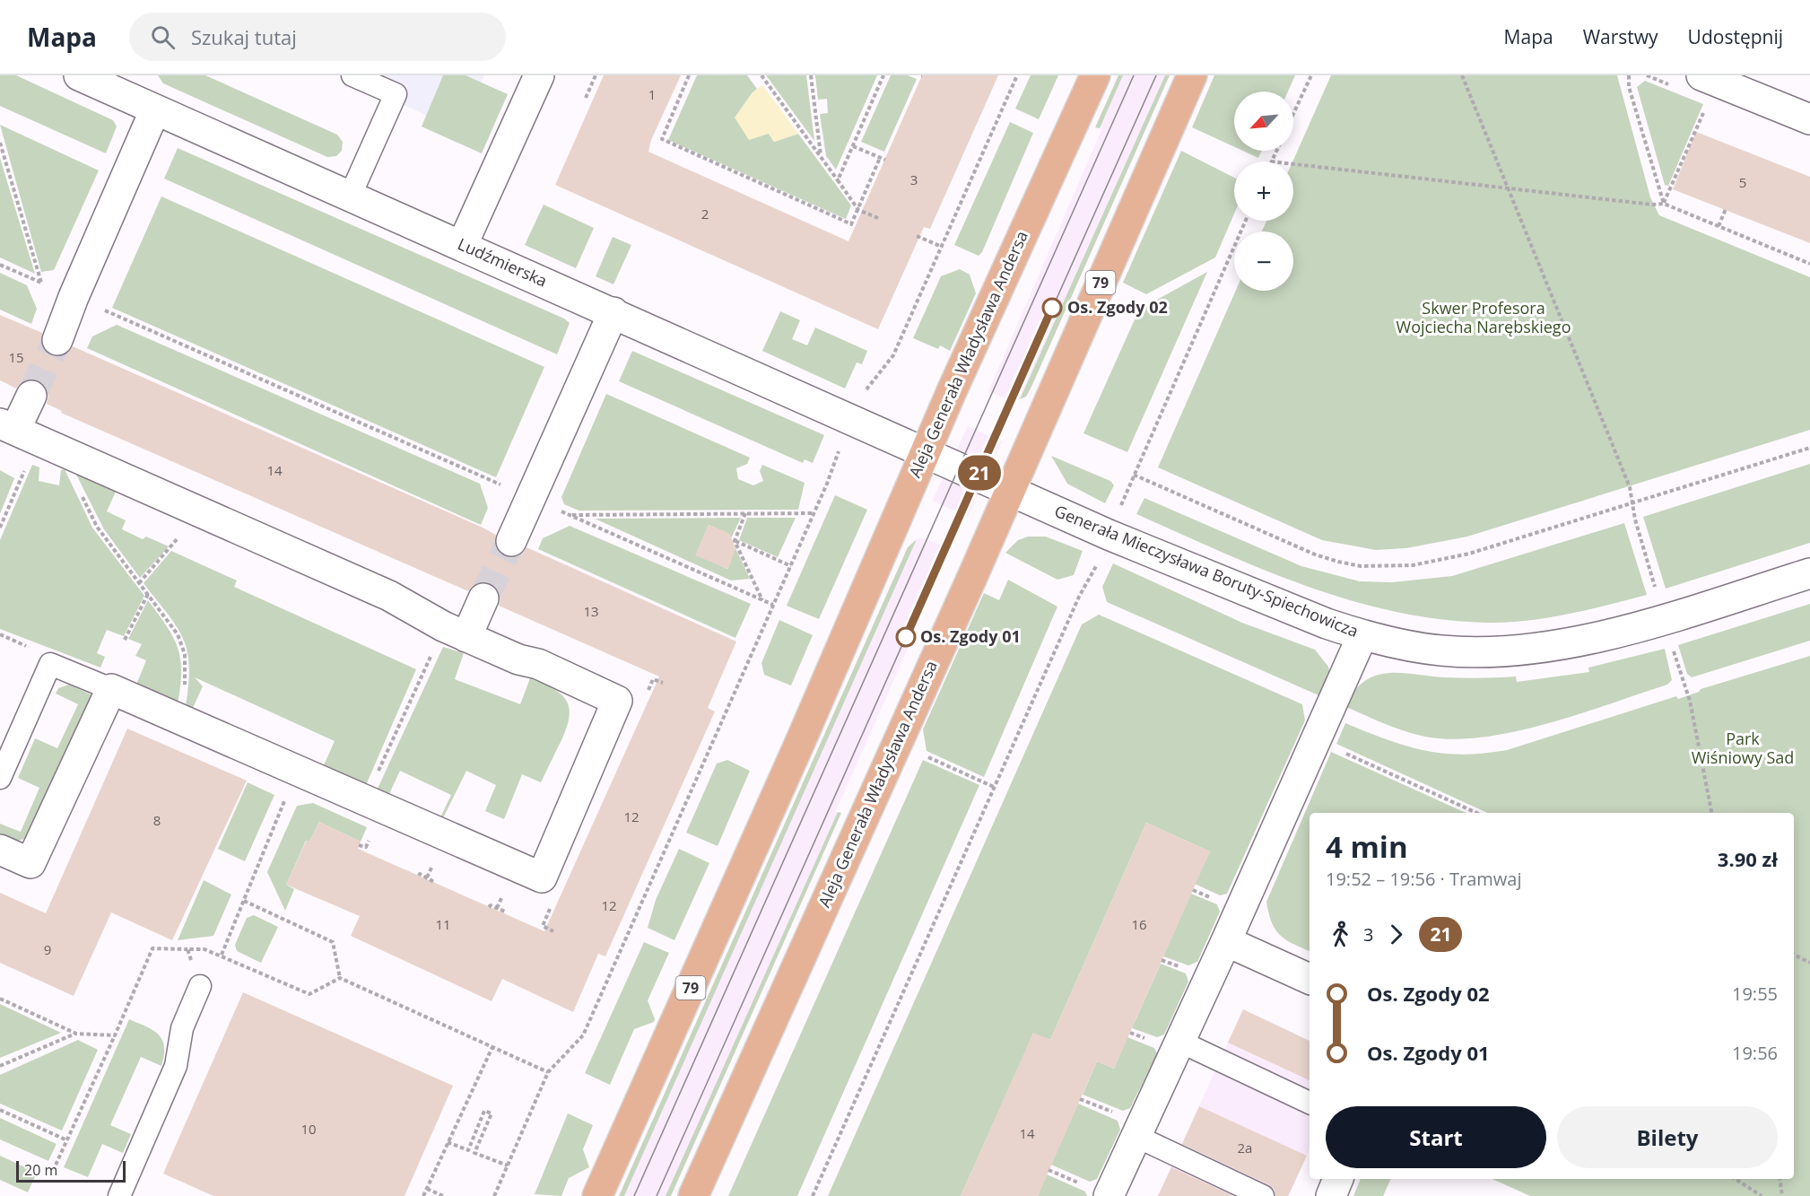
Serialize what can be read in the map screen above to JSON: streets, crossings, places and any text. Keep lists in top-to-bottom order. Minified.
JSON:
{"streets":{"main road":["79","Aleja Generała Władysława Andersa"],"street":["Ludźmierska","Generała Mieczysława Boruty-Spiechowicza"]},"crossings":[["Ludźmierska","Aleja Generała Władysława Andersa"],["Ludźmierska","Generała Mieczysława Boruty-Spiechowicza"],["Aleja Generała Władysława Andersa","Generała Mieczysława Boruty-Spiechowicza"]],"parks":["Skwer Profesora Wojciecha Narębskiego","Park Wiśniowy Sad"],"places":["Os. Zgody 02","Os. Zgody 01"],"lines":["tram line 21"],"house_numbers":["1","3","5","2","15","14","13","12","8","12","11","16","9","10","14","2a"],"scale_bar":"20 m","north":"bottom left","page":{"header":"Mapa","search":"Szukaj tutaj","nav":["Mapa","Warstwy","Udostępnij"],"on_map":"21","map_buttons":["+","−"],"heading":["4 min","19:52 – 19:56 · Tramwaj","3.90 zł"],"legs":["3","21"],"list":[{"name":"Os. Zgody 02","value":"19:55"},{"name":"Os. Zgody 01","value":"19:56"}],"buttons":["Start","Bilety"],"scale":"20 m"}}
